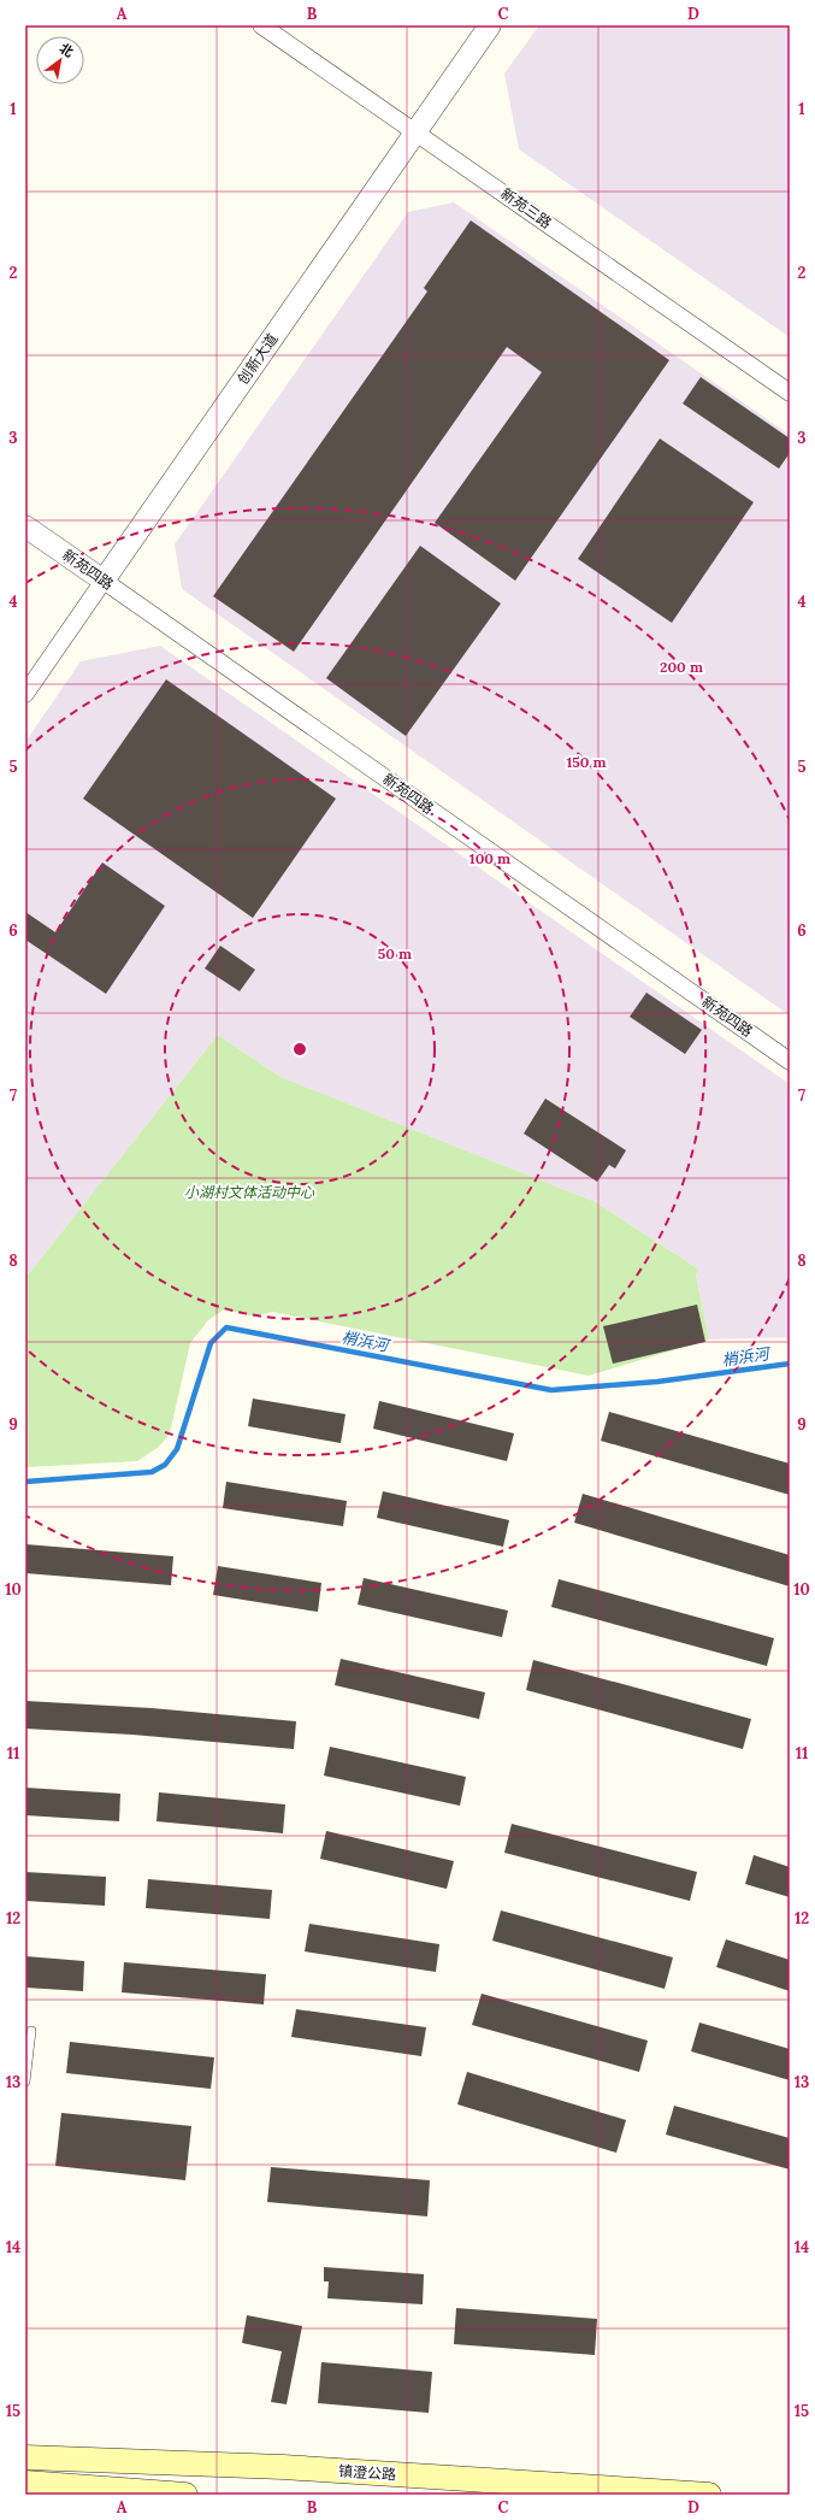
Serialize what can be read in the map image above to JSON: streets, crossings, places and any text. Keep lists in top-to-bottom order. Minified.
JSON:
{"streets":{"main road":["镇澄公路"],"street":["新苑三路","创新大道","新苑四路"]},"crossings":[["新苑三路","创新大道"],["创新大道","新苑四路"]],"water":["梢浜河"],"parks":["小湖村文体活动中心"],"north":"top right","grid":{"columns":["A","B","C","D"],"rows":["1","2","3","4","5","6","7","8","9","10","11","12","13","14","15"]},"rings":["200 m","150 m","100 m","50 m"]}
